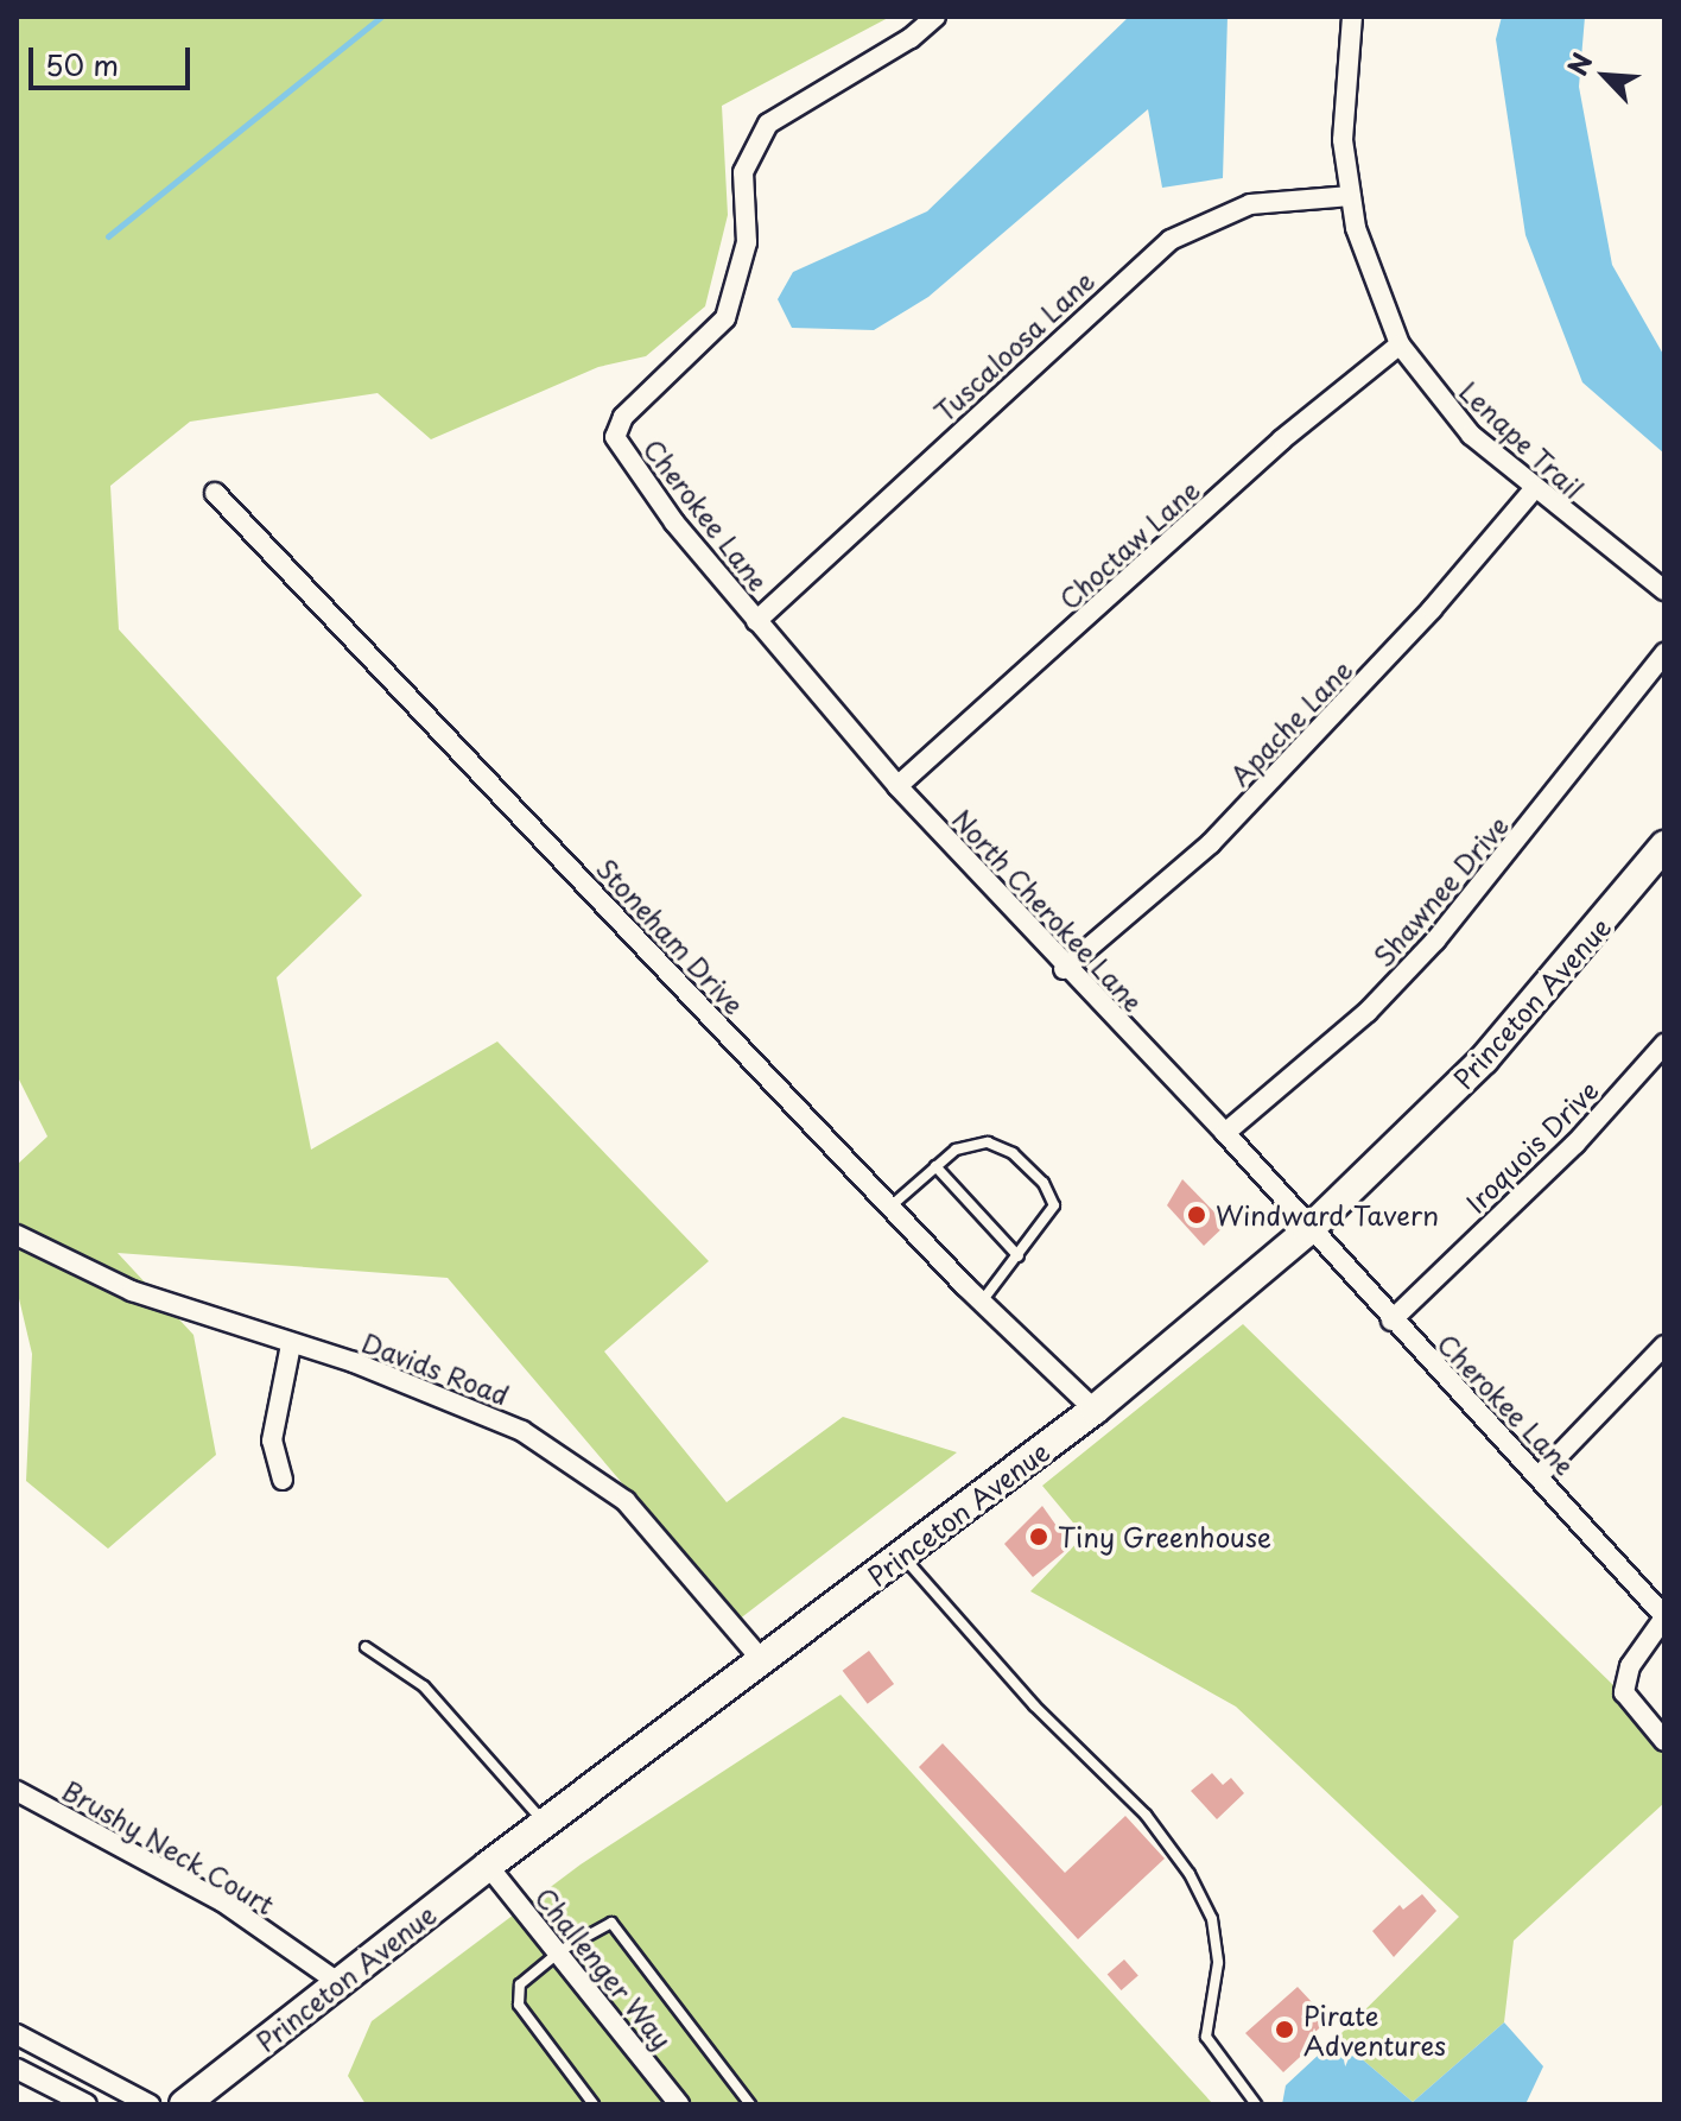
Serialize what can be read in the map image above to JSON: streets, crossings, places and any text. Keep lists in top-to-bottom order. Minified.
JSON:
{"streets":{"main road":["Princeton Avenue"],"street":["Tuscaloosa Lane","Lenape Trail","Cherokee Lane","Choctaw Lane","Apache Lane","Shawnee Drive","North Cherokee Lane","Stoneham Drive","Iroquois Drive","Davids Road","Brushy Neck Court","Challenger Way"]},"crossings":[["Tuscaloosa Lane","Lenape Trail"],["Tuscaloosa Lane","Cherokee Lane"],["Tuscaloosa Lane","North Cherokee Lane"],["Lenape Trail","Choctaw Lane"],["Lenape Trail","Apache Lane"],["Cherokee Lane","North Cherokee Lane"],["Cherokee Lane","Princeton Avenue"],["Cherokee Lane","Iroquois Drive"],["Choctaw Lane","North Cherokee Lane"],["Apache Lane","North Cherokee Lane"],["Shawnee Drive","North Cherokee Lane"],["North Cherokee Lane","Princeton Avenue"],["Stoneham Drive","Princeton Avenue"],["Princeton Avenue","Davids Road"],["Princeton Avenue","Brushy Neck Court"],["Princeton Avenue","Challenger Way"]],"places":["Windward Tavern","Tiny Greenhouse","Pirate Adventures"],"scale_bar":"50 m","north":"top left"}
